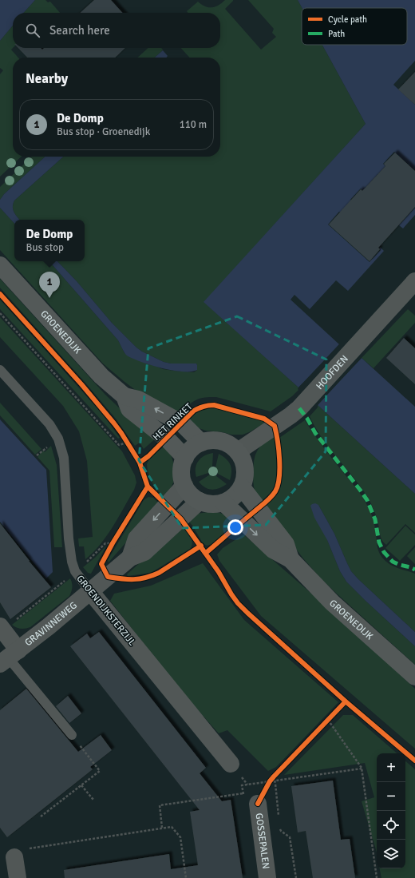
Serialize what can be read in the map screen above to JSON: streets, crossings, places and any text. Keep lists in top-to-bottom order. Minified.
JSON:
{"streets":{"main road":["GROENEDIJK"],"street":["HOOFDEN","GROENDIJKSTERZIJL","GRAVINNEWEG","GOSSEPALEN"],"cycle path":["HET RINKET"]},"crossings":[["GROENEDIJK","HOOFDEN"],["GROENEDIJK","GRAVINNEWEG"],["HOOFDEN","GRAVINNEWEG"],["GROENDIJKSTERZIJL","GRAVINNEWEG"]],"legend":["Cycle path","Path"],"page":{"search":"Search here","heading":"Nearby","list":[{"mark":"1","name":"De Domp","note":"Bus stop · Groenedijk","value":"110 m"}],"popup":["De Domp","Bus stop"],"pins":"1","map_buttons":["+","−"]}}
